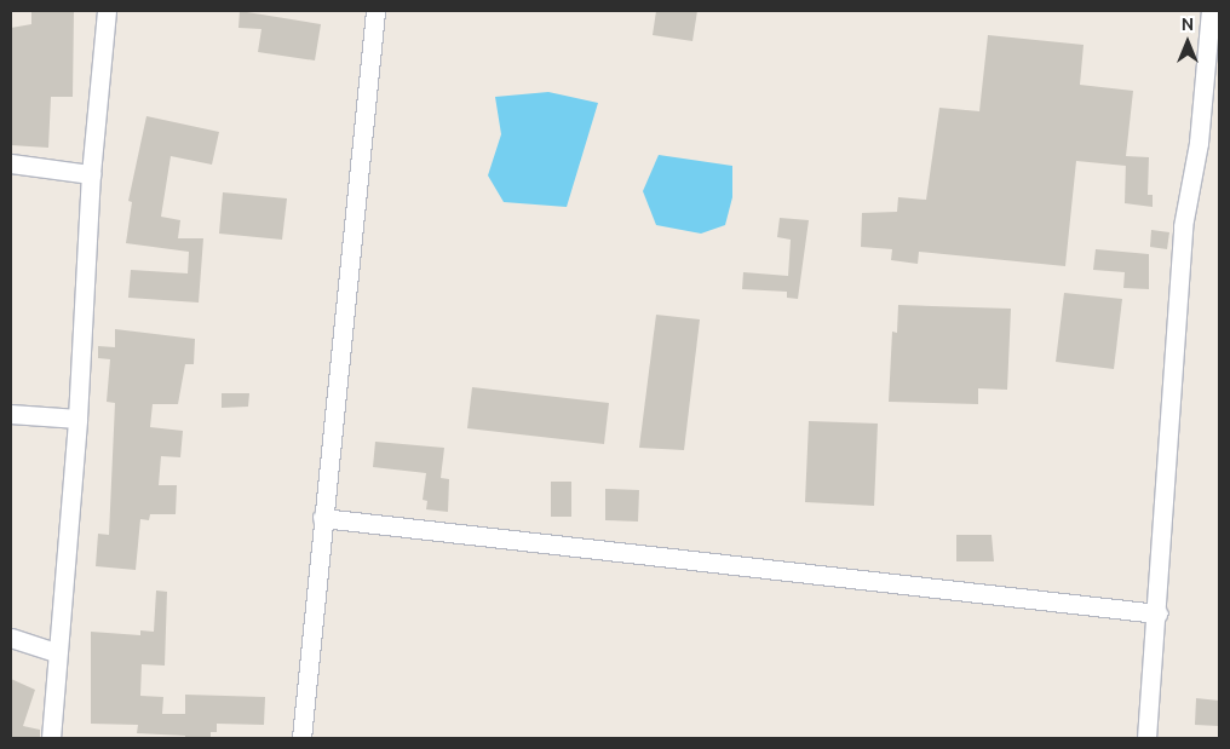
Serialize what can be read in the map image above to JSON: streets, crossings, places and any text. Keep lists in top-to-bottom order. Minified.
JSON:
{"north":"top"}
